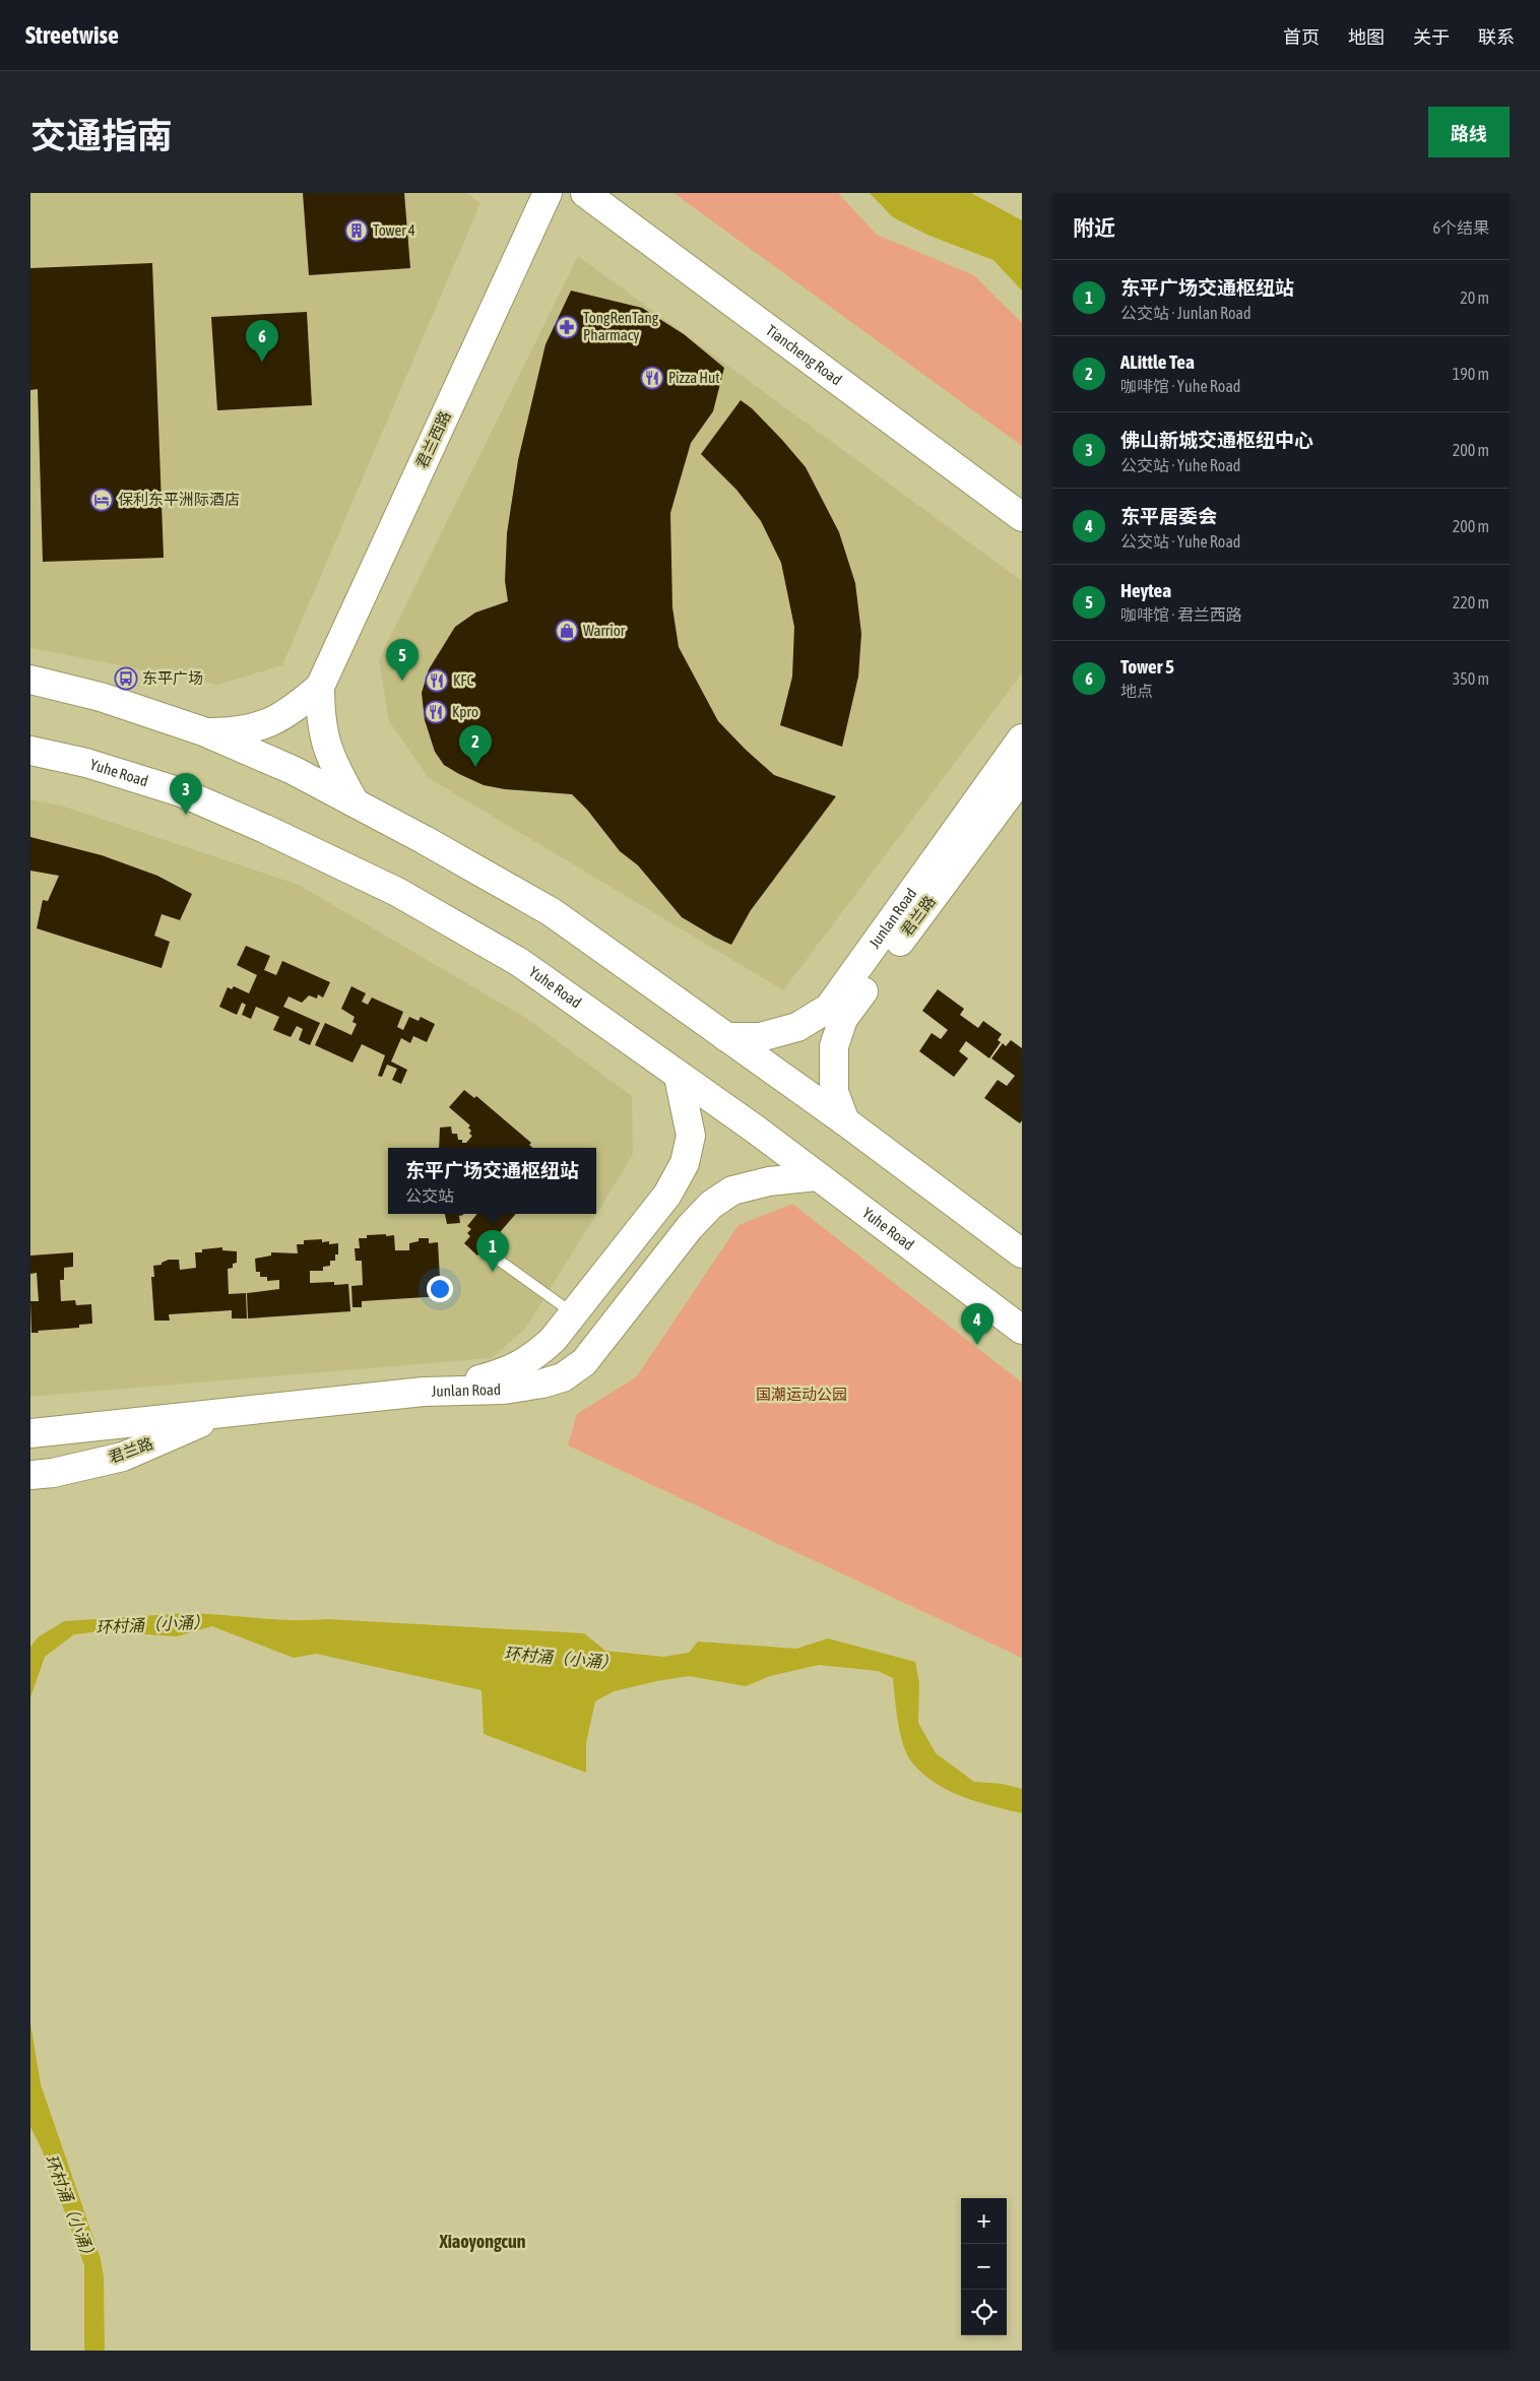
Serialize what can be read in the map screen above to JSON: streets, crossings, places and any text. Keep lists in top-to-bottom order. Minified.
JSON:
{"streets":{"street":["Tiancheng Road","君兰西路","Yuhe Road","君兰路","Junlan Road"]},"crossings":[["Yuhe Road","Junlan Road"],["君兰路","Junlan Road"]],"districts":["Xiaoyongcun"],"water":["环村涌（小涌）"],"parks":["国潮运动公园"],"places":{"building":["Tower 4"],"pharmacy":["TongRenTang Pharmacy"],"restaurant":["Pizza Hut","KFC","Kpro"],"hotel":["保利东平洲际酒店"],"shop":["Warrior"],"bus stop":["东平广场"]},"page":{"header":"Streetwise","nav":["首页","地图","关于","联系"],"title":"交通指南","buttons":"路线","heading":["附近","6个结果"],"list":[{"mark":"1","name":"东平广场交通枢纽站","note":"公交站 · Junlan Road","value":"20 m"},{"mark":"2","name":"ALittle Tea","note":"咖啡馆 · Yuhe Road","value":"190 m"},{"mark":"3","name":"佛山新城交通枢纽中心","note":"公交站 · Yuhe Road","value":"200 m"},{"mark":"4","name":"东平居委会","note":"公交站 · Yuhe Road","value":"200 m"},{"mark":"5","name":"Heytea","note":"咖啡馆 · 君兰西路","value":"220 m"},{"mark":"6","name":"Tower 5","note":"地点","value":"350 m"}],"pins":["6","5","2","3","1","4"],"popup":["东平广场交通枢纽站","公交站"],"map_buttons":["+","−"]}}
